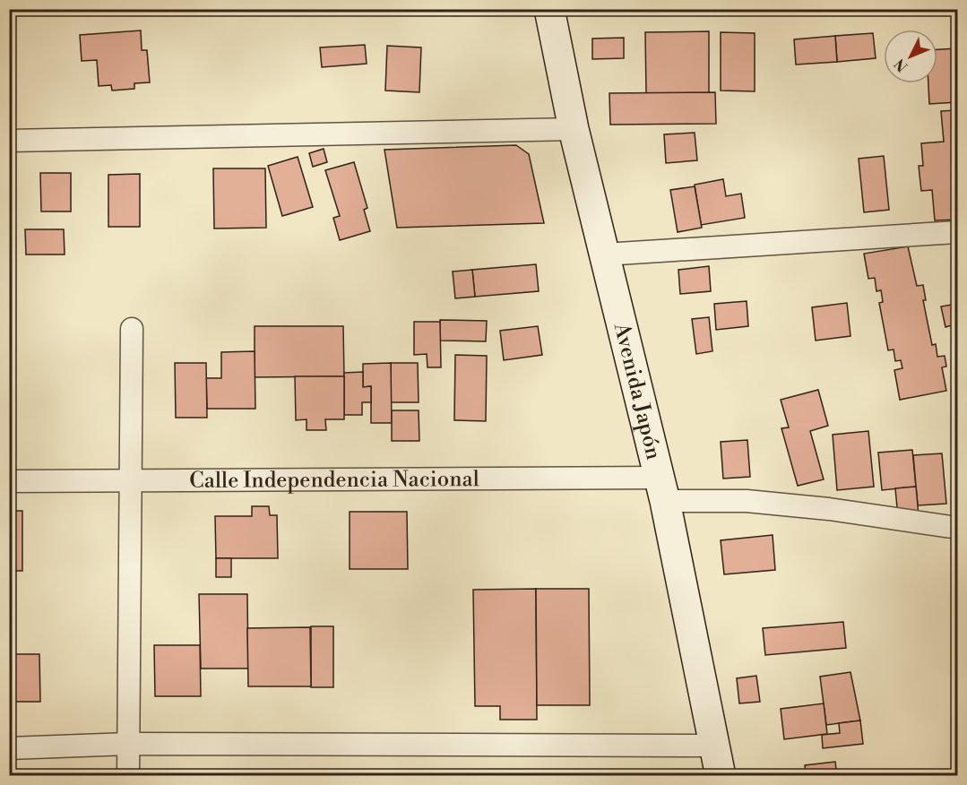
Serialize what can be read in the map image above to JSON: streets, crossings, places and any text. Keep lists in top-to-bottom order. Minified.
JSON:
{"streets":{"street":["Avenida Japón","Calle Independencia Nacional"]},"crossings":[["Avenida Japón","Calle Independencia Nacional"]],"north":"bottom left"}
